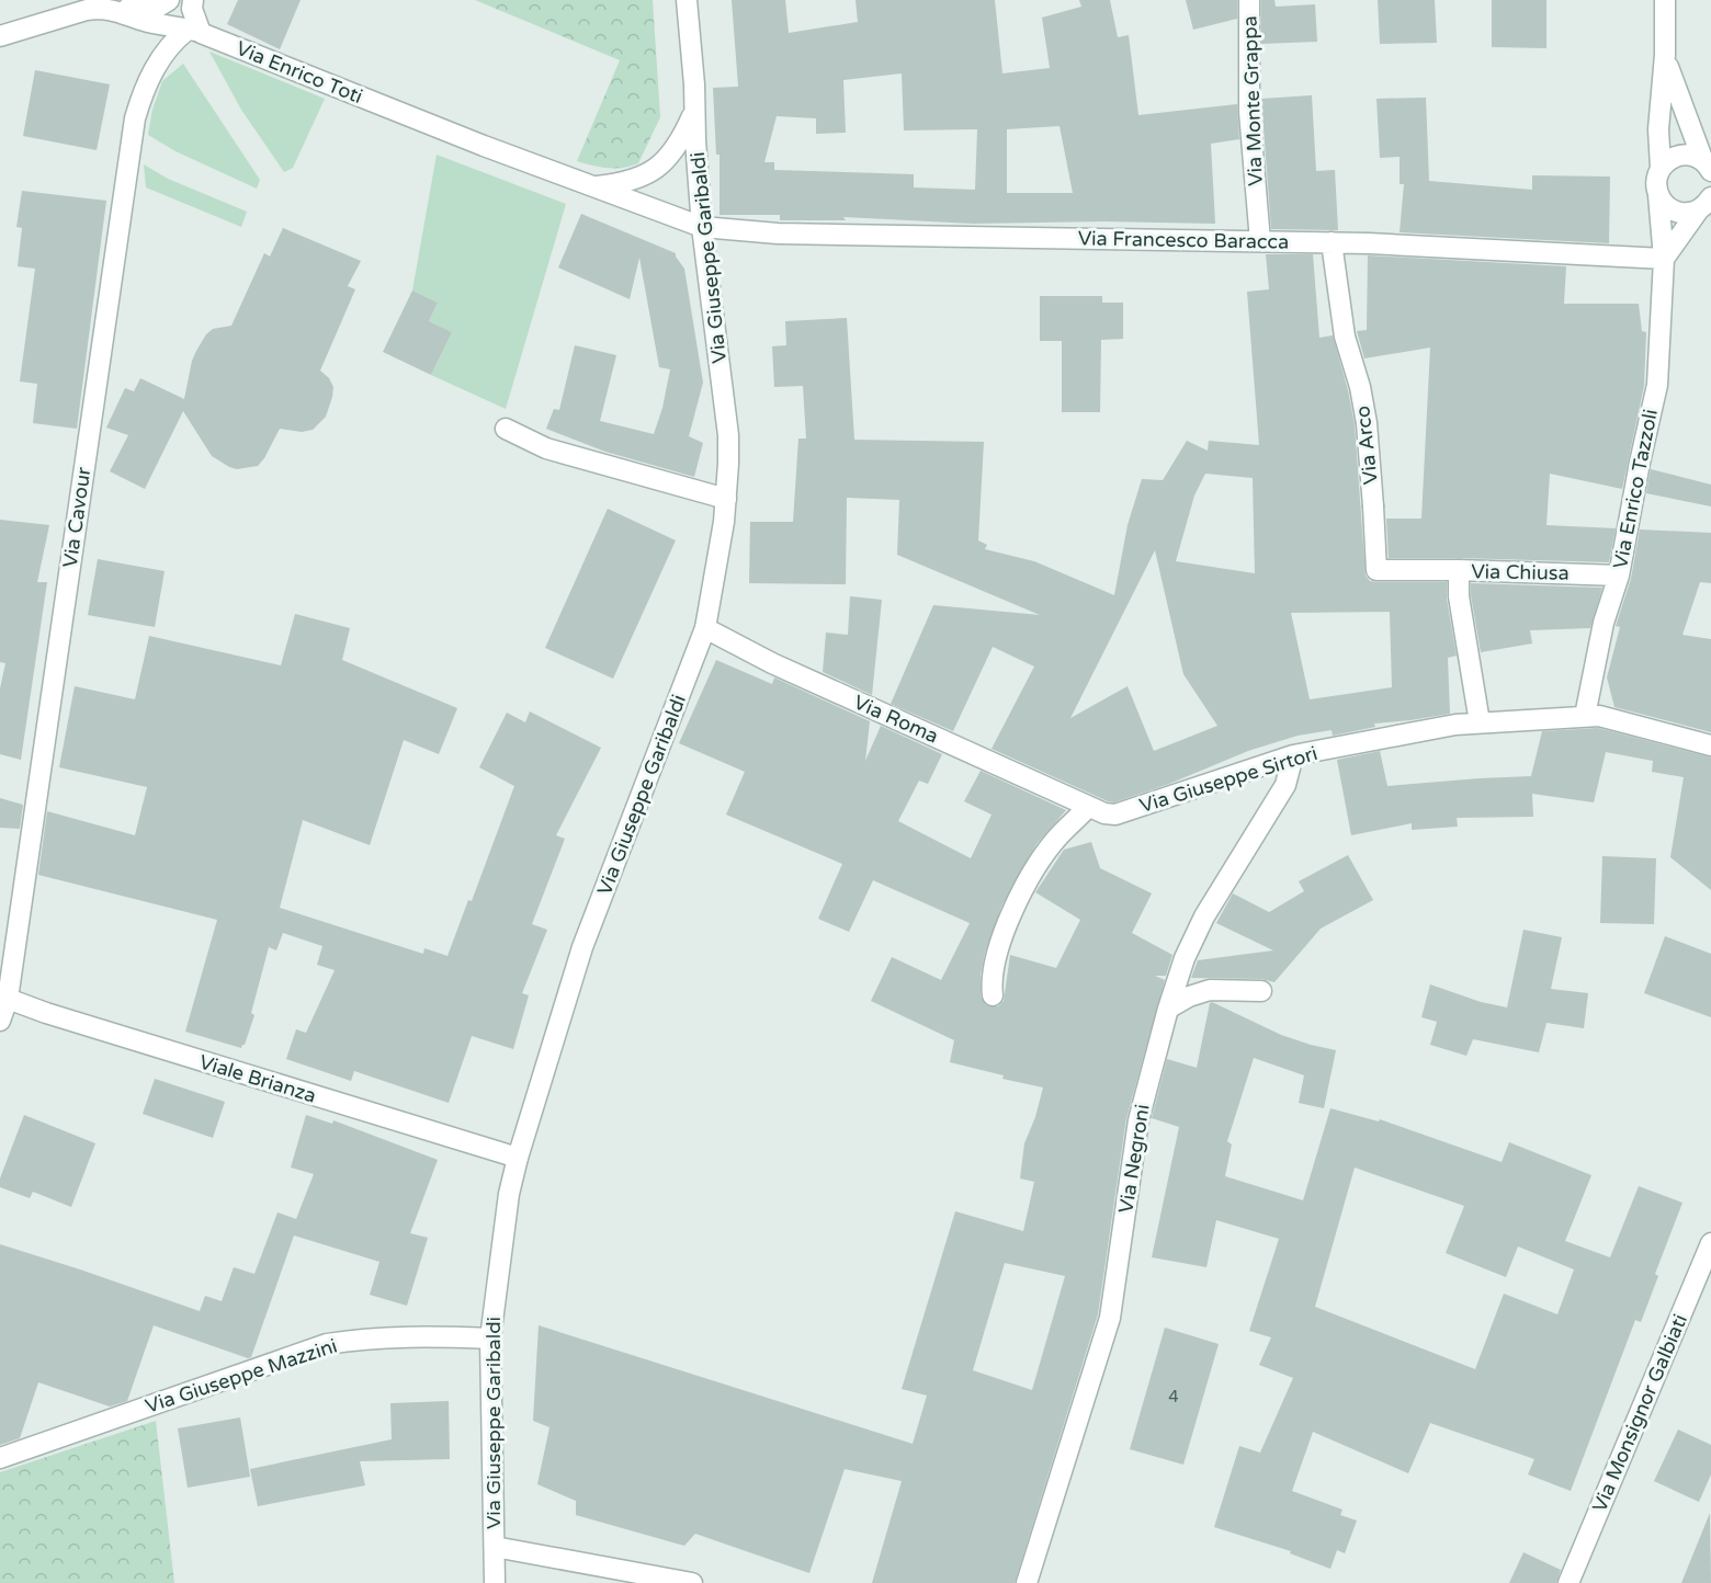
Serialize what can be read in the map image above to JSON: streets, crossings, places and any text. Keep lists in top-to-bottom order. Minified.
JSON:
{"streets":{"street":["Via Enrico Toti","Via Monte Grappa","Via Francesco Baracca","Via Giuseppe Garibaldi","Via Arco","Via Enrico Tazzoli","Via Cavour","Via Chiusa","Via Roma","Via Giuseppe Sirtori","Viale Brianza","Via Negroni","Via Giuseppe Mazzini","Via Monsignor Galbiati"]},"crossings":[["Via Enrico Toti","Via Francesco Baracca"],["Via Enrico Toti","Via Giuseppe Garibaldi"],["Via Enrico Toti","Via Cavour"],["Via Monte Grappa","Via Francesco Baracca"],["Via Francesco Baracca","Via Giuseppe Garibaldi"],["Via Francesco Baracca","Via Arco"],["Via Francesco Baracca","Via Enrico Tazzoli"],["Via Giuseppe Garibaldi","Via Roma"],["Via Giuseppe Garibaldi","Viale Brianza"],["Via Giuseppe Garibaldi","Via Giuseppe Mazzini"],["Via Arco","Via Chiusa"],["Via Enrico Tazzoli","Via Chiusa"],["Via Enrico Tazzoli","Via Giuseppe Sirtori"],["Via Cavour","Viale Brianza"],["Via Chiusa","Via Giuseppe Sirtori"],["Via Roma","Via Giuseppe Sirtori"],["Via Giuseppe Sirtori","Via Negroni"]],"house_numbers":["4"]}
